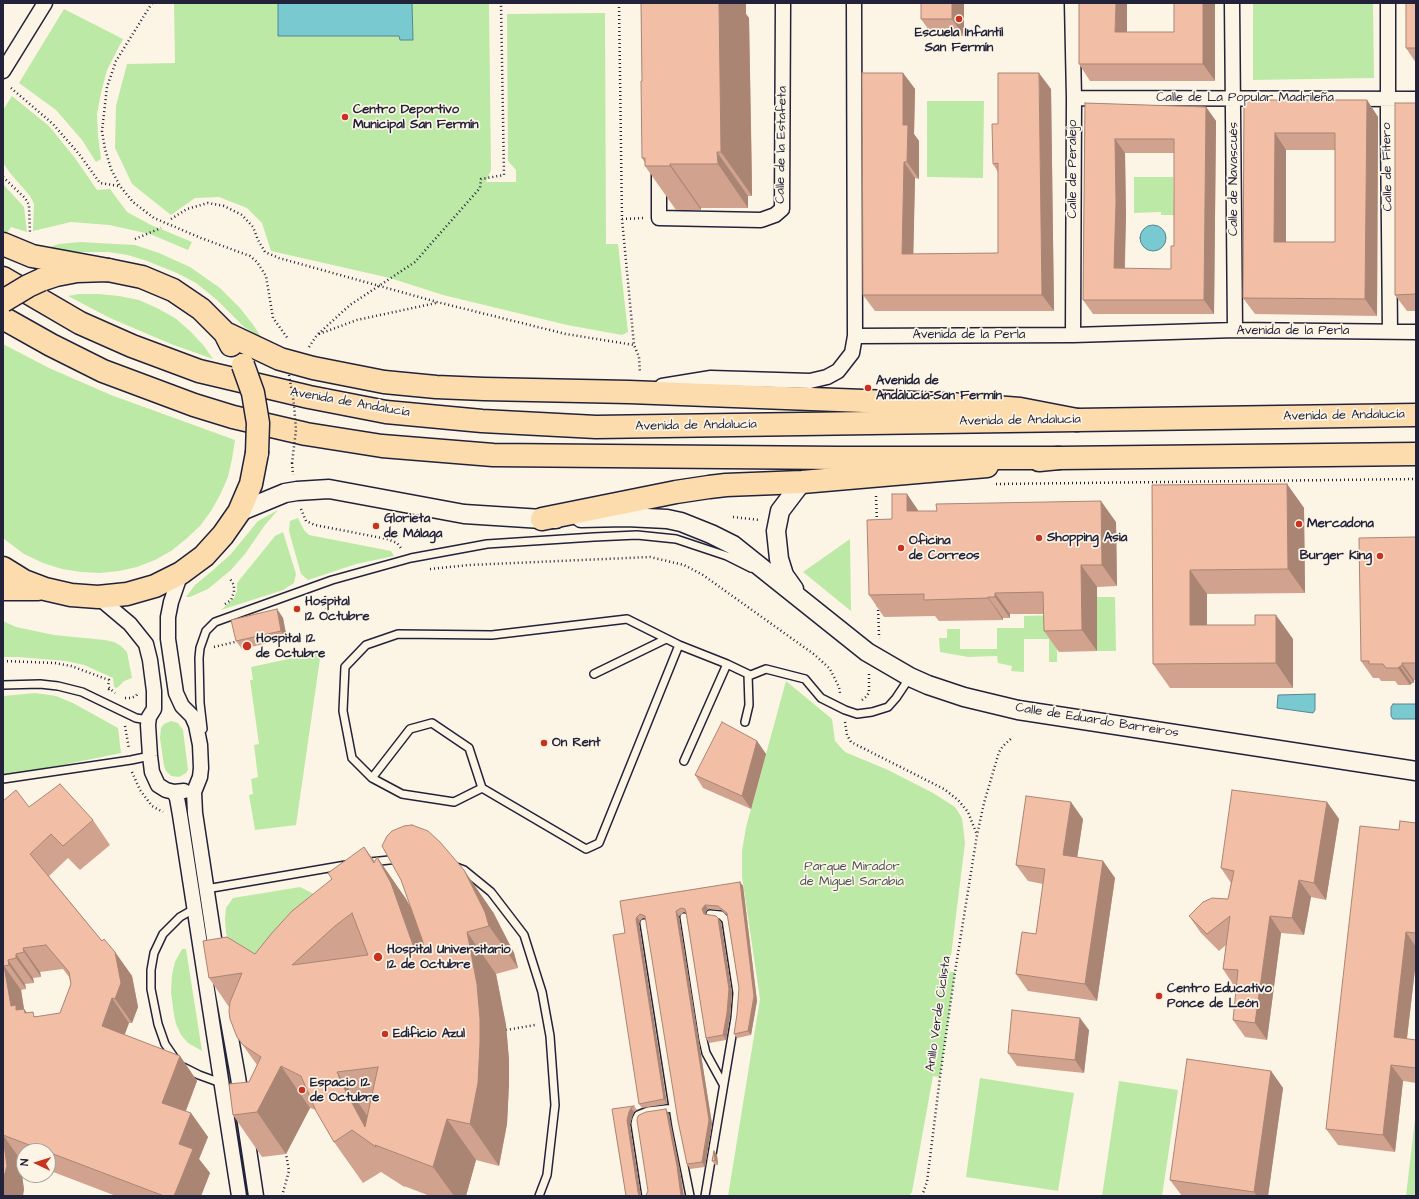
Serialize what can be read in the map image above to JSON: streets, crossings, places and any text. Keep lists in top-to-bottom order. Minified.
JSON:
{"streets":{"main road":["Avenida de Andalucía"],"street":["Calle de La Popular Madrileña","Calle de la Estafeta","Calle de Fitero","Calle de Peralejo","Calle de Navascués","Avenida de la Perla","Calle de Eduardo Barreiros"],"path":["Anillo Verde Ciclista"]},"crossings":[["Calle de La Popular Madrileña","Calle de Fitero"],["Calle de La Popular Madrileña","Calle de Peralejo"],["Calle de La Popular Madrileña","Calle de Navascués"],["Calle de Fitero","Avenida de la Perla"],["Calle de Peralejo","Avenida de la Perla"],["Calle de Navascués","Avenida de la Perla"]],"parks":["Parque Mirador de Miguel Sarabia"],"places":["Escuela Infantil San Fermín","Centro Deportivo Municipal San Fermín","Avenida de Andalucía-San Fermín","Mercadona","Glorieta de Málaga","Shopping Asia","Oficina de Correos","Burger King","Hospital 12 Octubre","Hospital 12 de Octubre","On Rent","Hospital Universitario 12 de Octubre","Centro Educativo Ponce de León","Edificio Azul","Espacio 12 de Octubre"],"north":"left"}
